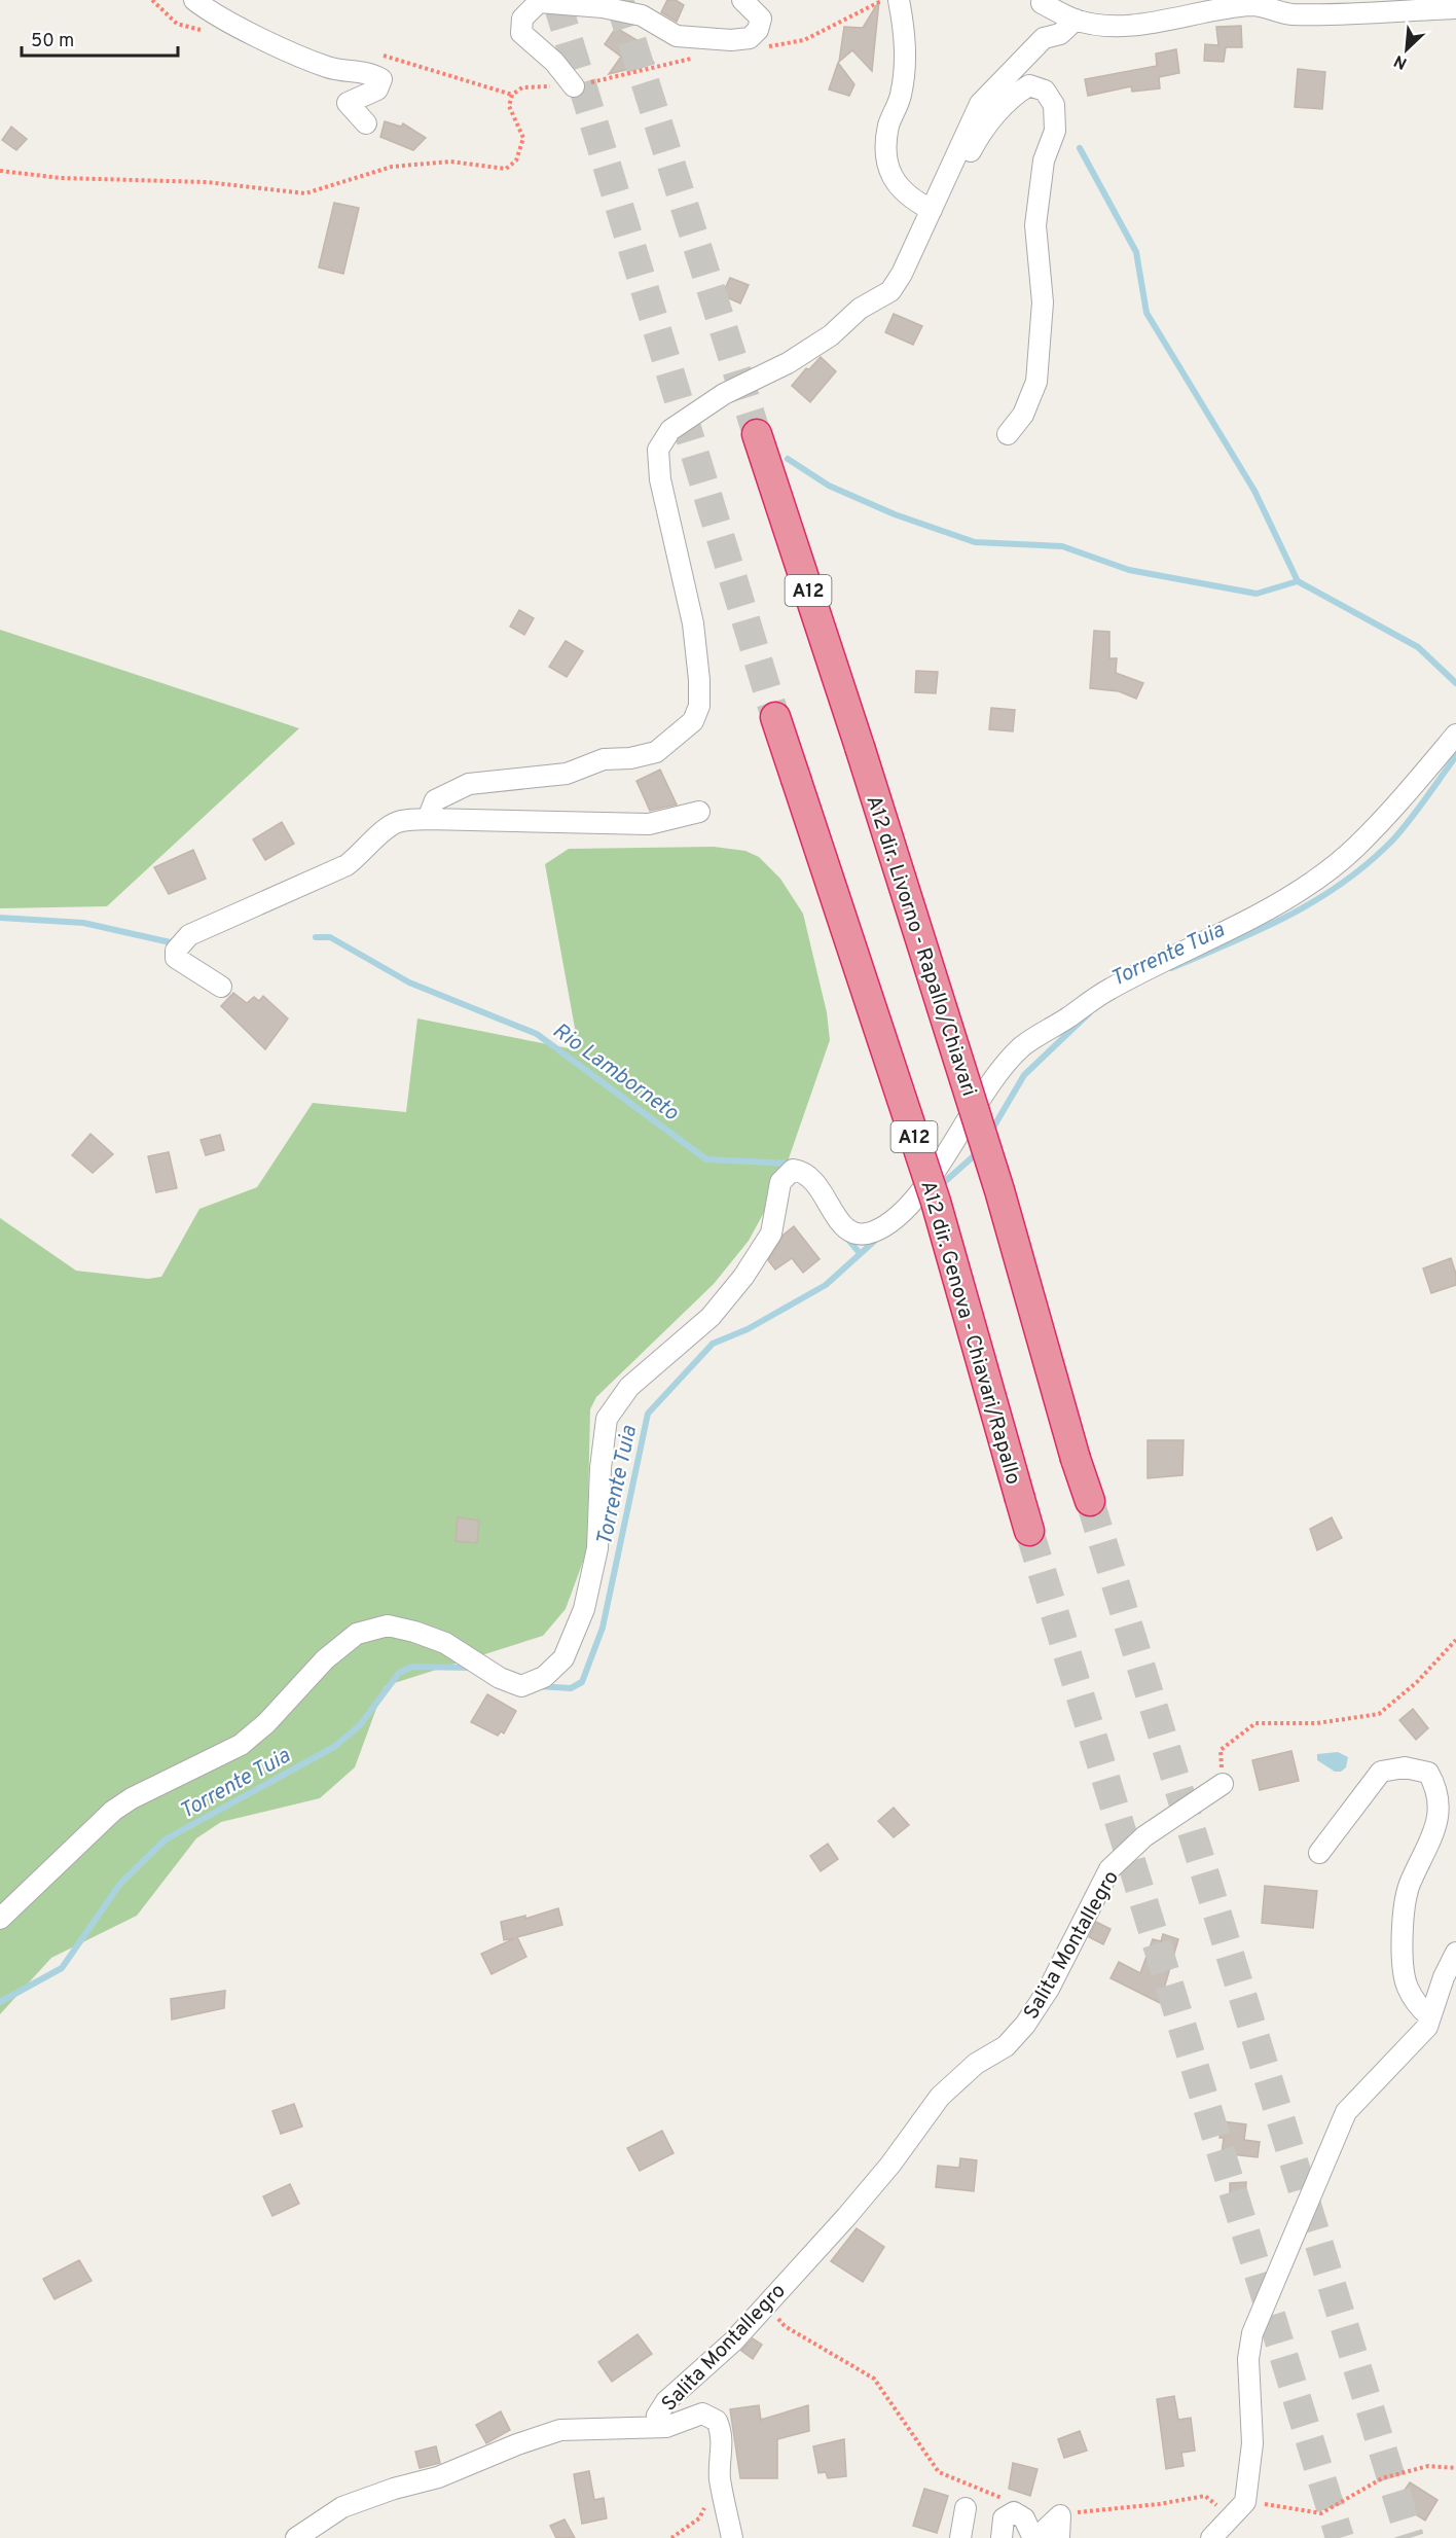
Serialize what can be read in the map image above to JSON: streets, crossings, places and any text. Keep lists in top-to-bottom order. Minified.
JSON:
{"streets":{"highway":["A12","A12 dir. Livorno - Rapallo/Chiavari","A12 dir. Genova - Chiavari/Rapallo"],"street":["Salita Montallegro"]},"water":["Torrente Tuia","Rio Lamborneto"],"scale_bar":"50 m","north":"bottom left"}
